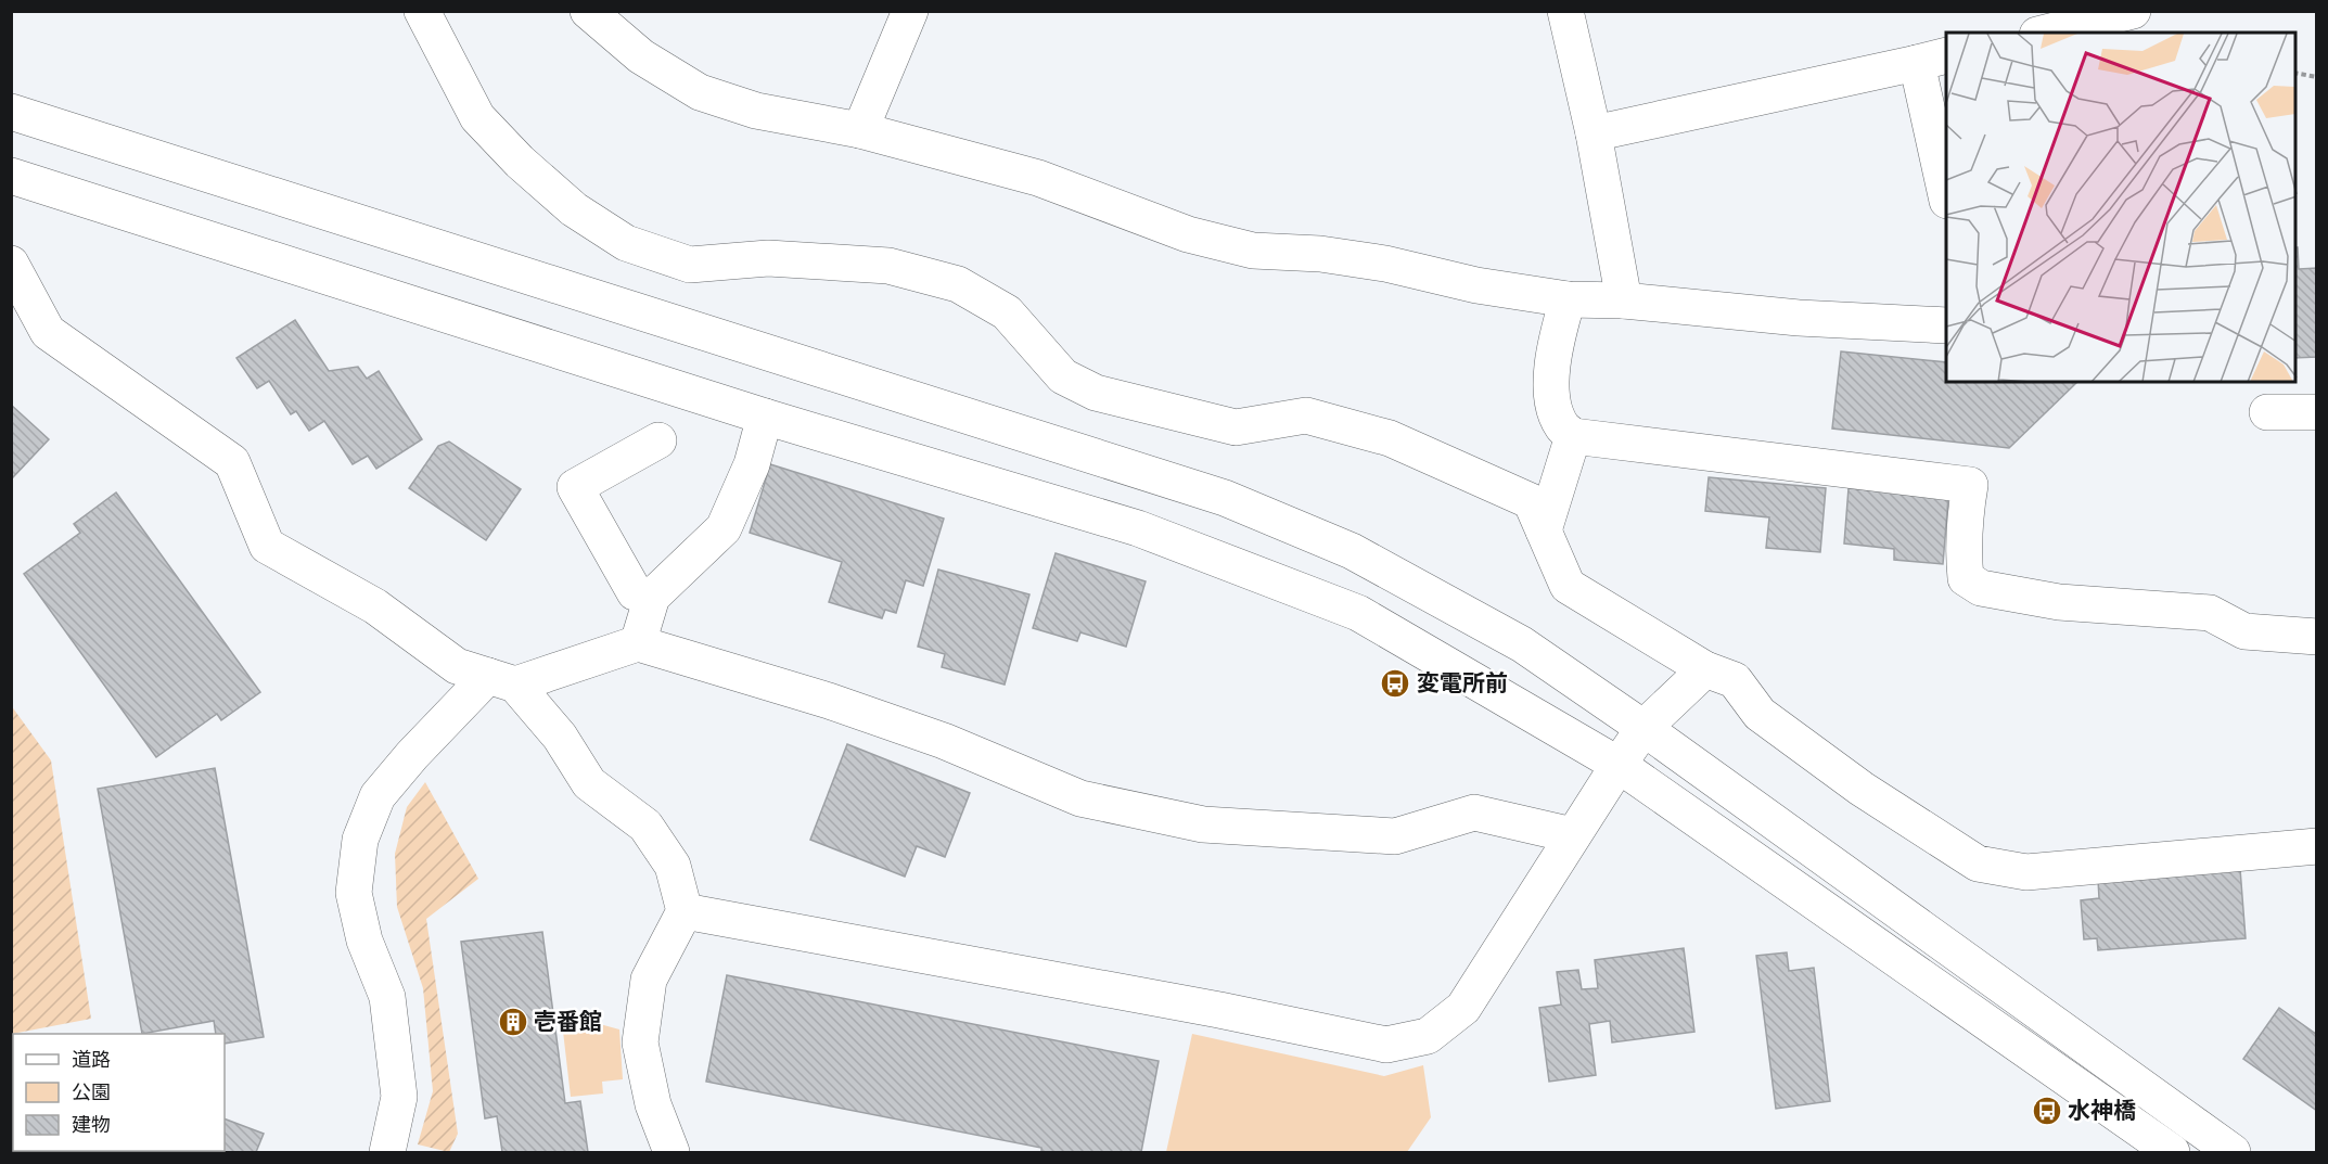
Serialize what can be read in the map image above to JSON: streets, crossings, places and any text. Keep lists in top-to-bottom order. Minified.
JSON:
{"places":{"bus stop":["変電所前","水神橋"],"building":["壱番館"]},"legend":["道路","公園","建物"]}
